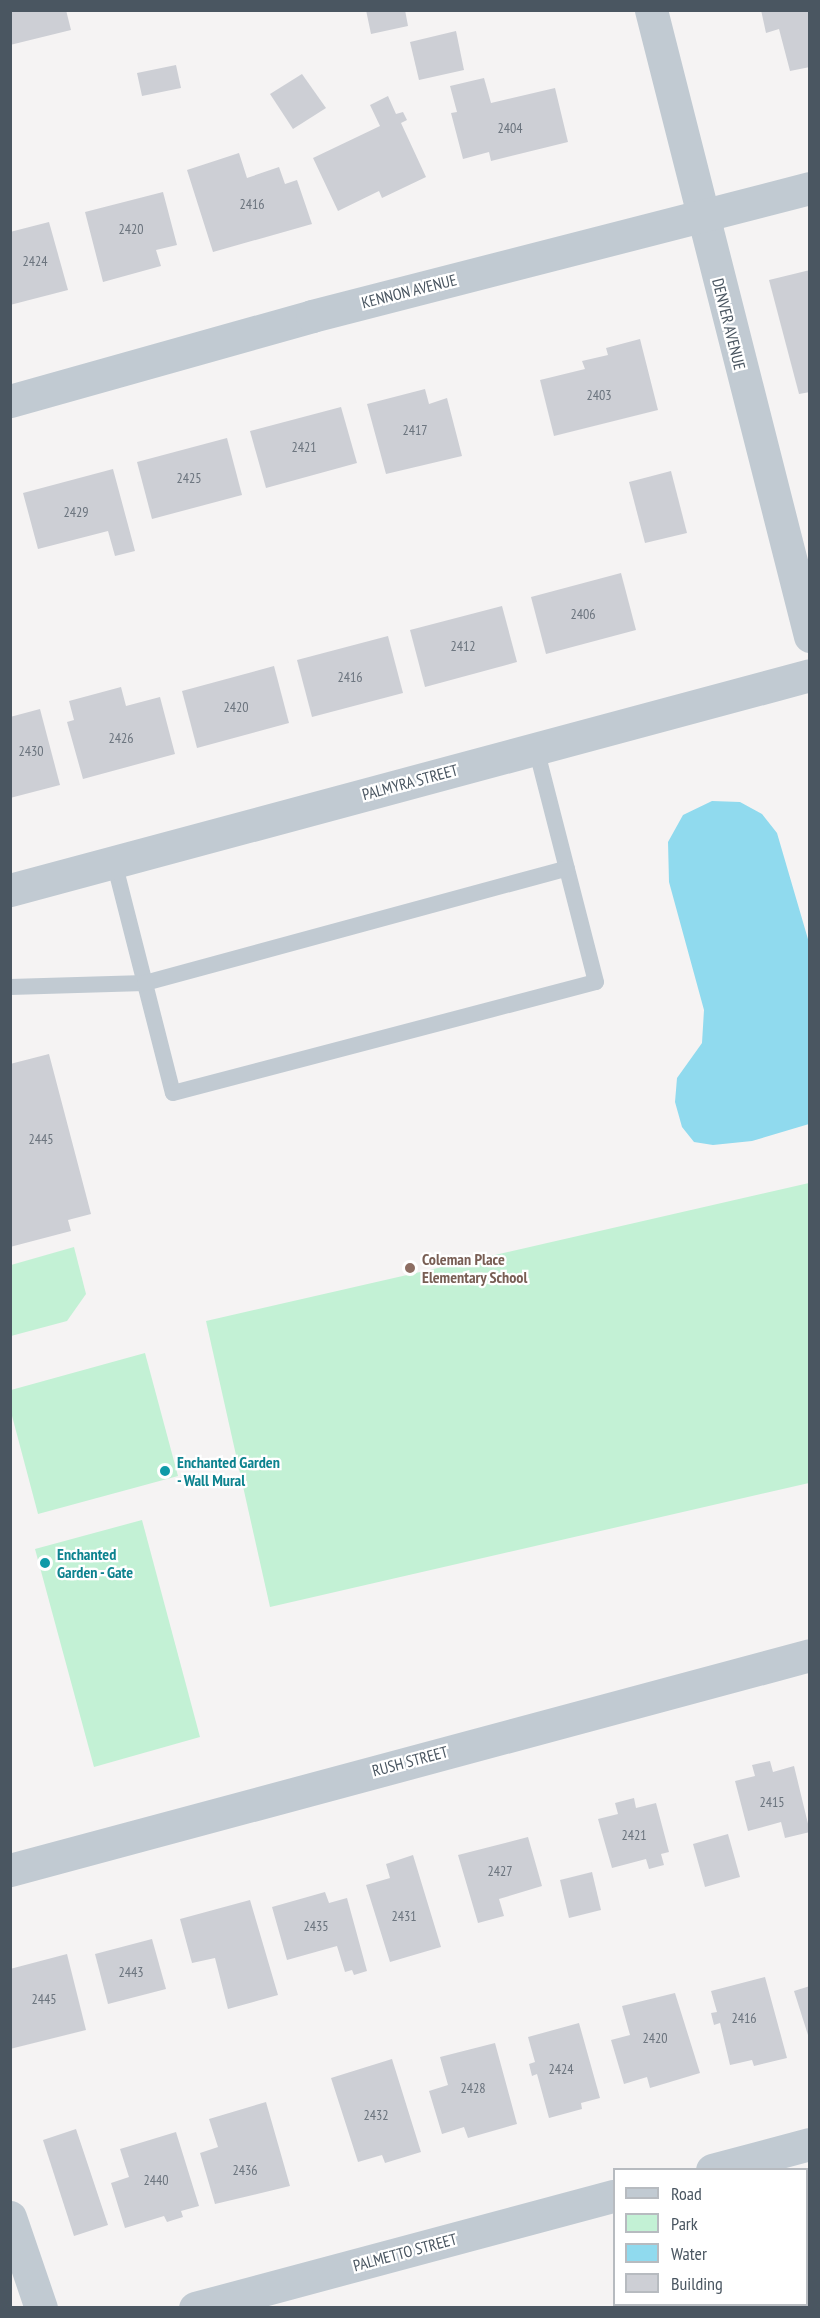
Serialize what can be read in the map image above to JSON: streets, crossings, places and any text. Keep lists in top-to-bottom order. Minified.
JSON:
{"streets":{"street":["KENNON AVENUE","DENVER AVENUE","PALMYRA STREET","RUSH STREET","PALMETTO STREET"]},"crossings":[["KENNON AVENUE","DENVER AVENUE"]],"places":["Coleman Place Elementary School","Enchanted Garden - Wall Mural","Enchanted Garden - Gate"],"house_numbers":["2404","2416","2420","2424","2403","2417","2421","2425","2429","2406","2412","2416","2420","2426","2430","2445","2415","2421","2427","2431","2435","2443","2445","2416","2420","2424","2428","2432","2436","2440"],"legend":["Road","Park","Water","Building"]}
